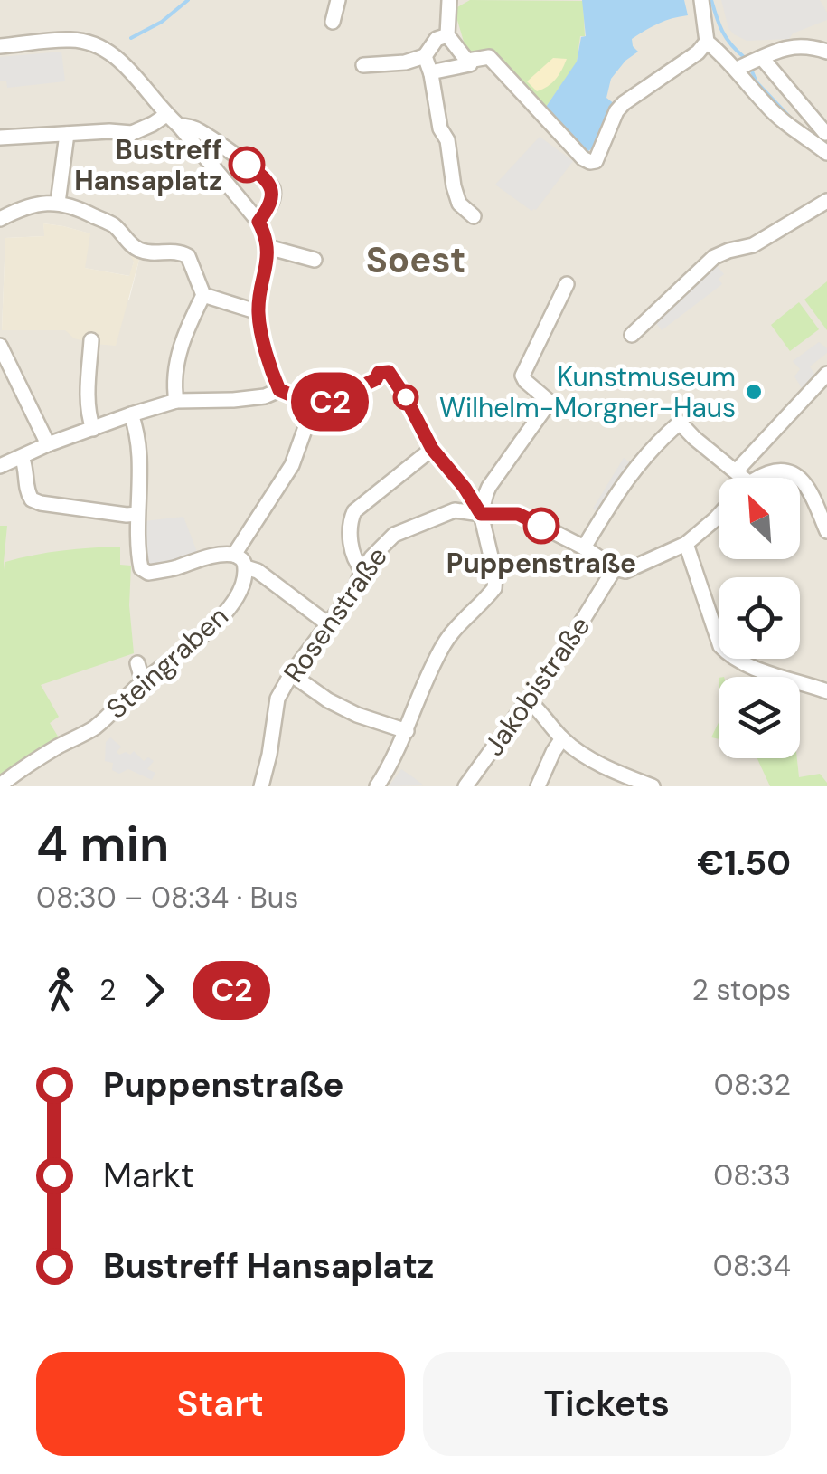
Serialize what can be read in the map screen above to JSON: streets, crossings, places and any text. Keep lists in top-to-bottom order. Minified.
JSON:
{"streets":{"street":["Rosenstraße","Steingraben","Jakobistraße"]},"districts":["Soest"],"places":["Bustreff Hansaplatz","Kunstmuseum Wilhelm-Morgner-Haus","Puppenstraße"],"lines":["bus line C2"],"north":"top left","page":{"on_map":"C2","heading":["4 min","08:30 – 08:34 · Bus","€1.50"],"legs":["2","C2","2 stops"],"list":[{"name":"Puppenstraße","value":"08:32"},{"name":"Markt","value":"08:33"},{"name":"Bustreff Hansaplatz","value":"08:34"}],"buttons":["Start","Tickets"]}}
